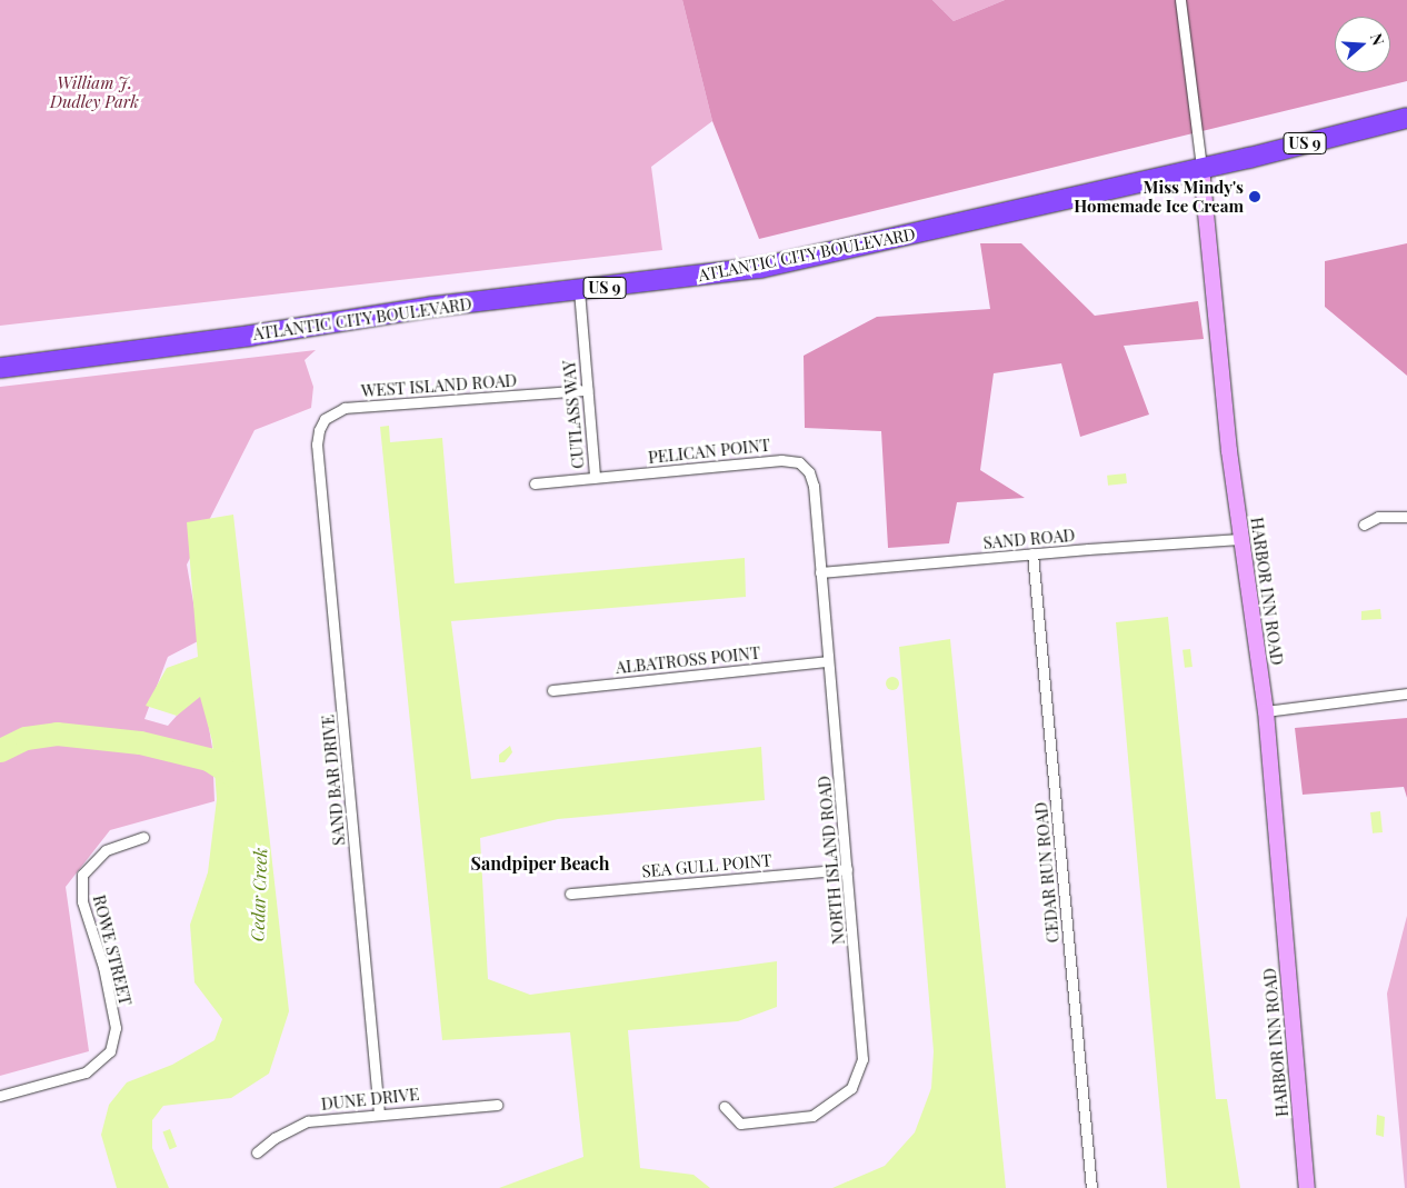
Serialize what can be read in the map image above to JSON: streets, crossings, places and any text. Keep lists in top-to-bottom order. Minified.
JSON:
{"streets":{"highway":["US 9","ATLANTIC CITY BOULEVARD"],"main road":["HARBOR INN ROAD"],"street":["WEST ISLAND ROAD","CUTLASS WAY","PELICAN POINT","SAND ROAD","ALBATROSS POINT","SAND BAR DRIVE","NORTH ISLAND ROAD","SEA GULL POINT","CEDAR RUN ROAD","ROWE STREET","DUNE DRIVE"]},"crossings":[["ATLANTIC CITY BOULEVARD","CUTLASS WAY"],["ATLANTIC CITY BOULEVARD","HARBOR INN ROAD"],["WEST ISLAND ROAD","CUTLASS WAY"],["WEST ISLAND ROAD","SAND BAR DRIVE"],["CUTLASS WAY","PELICAN POINT"],["PELICAN POINT","NORTH ISLAND ROAD"],["SAND ROAD","HARBOR INN ROAD"],["SAND ROAD","NORTH ISLAND ROAD"],["SAND ROAD","CEDAR RUN ROAD"],["ALBATROSS POINT","NORTH ISLAND ROAD"],["SAND BAR DRIVE","DUNE DRIVE"],["NORTH ISLAND ROAD","SEA GULL POINT"]],"districts":["Sandpiper Beach"],"water":["Cedar Creek"],"parks":["William J. Dudley Park"],"places":["Miss Mindy's Homemade Ice Cream"],"north":"right"}
